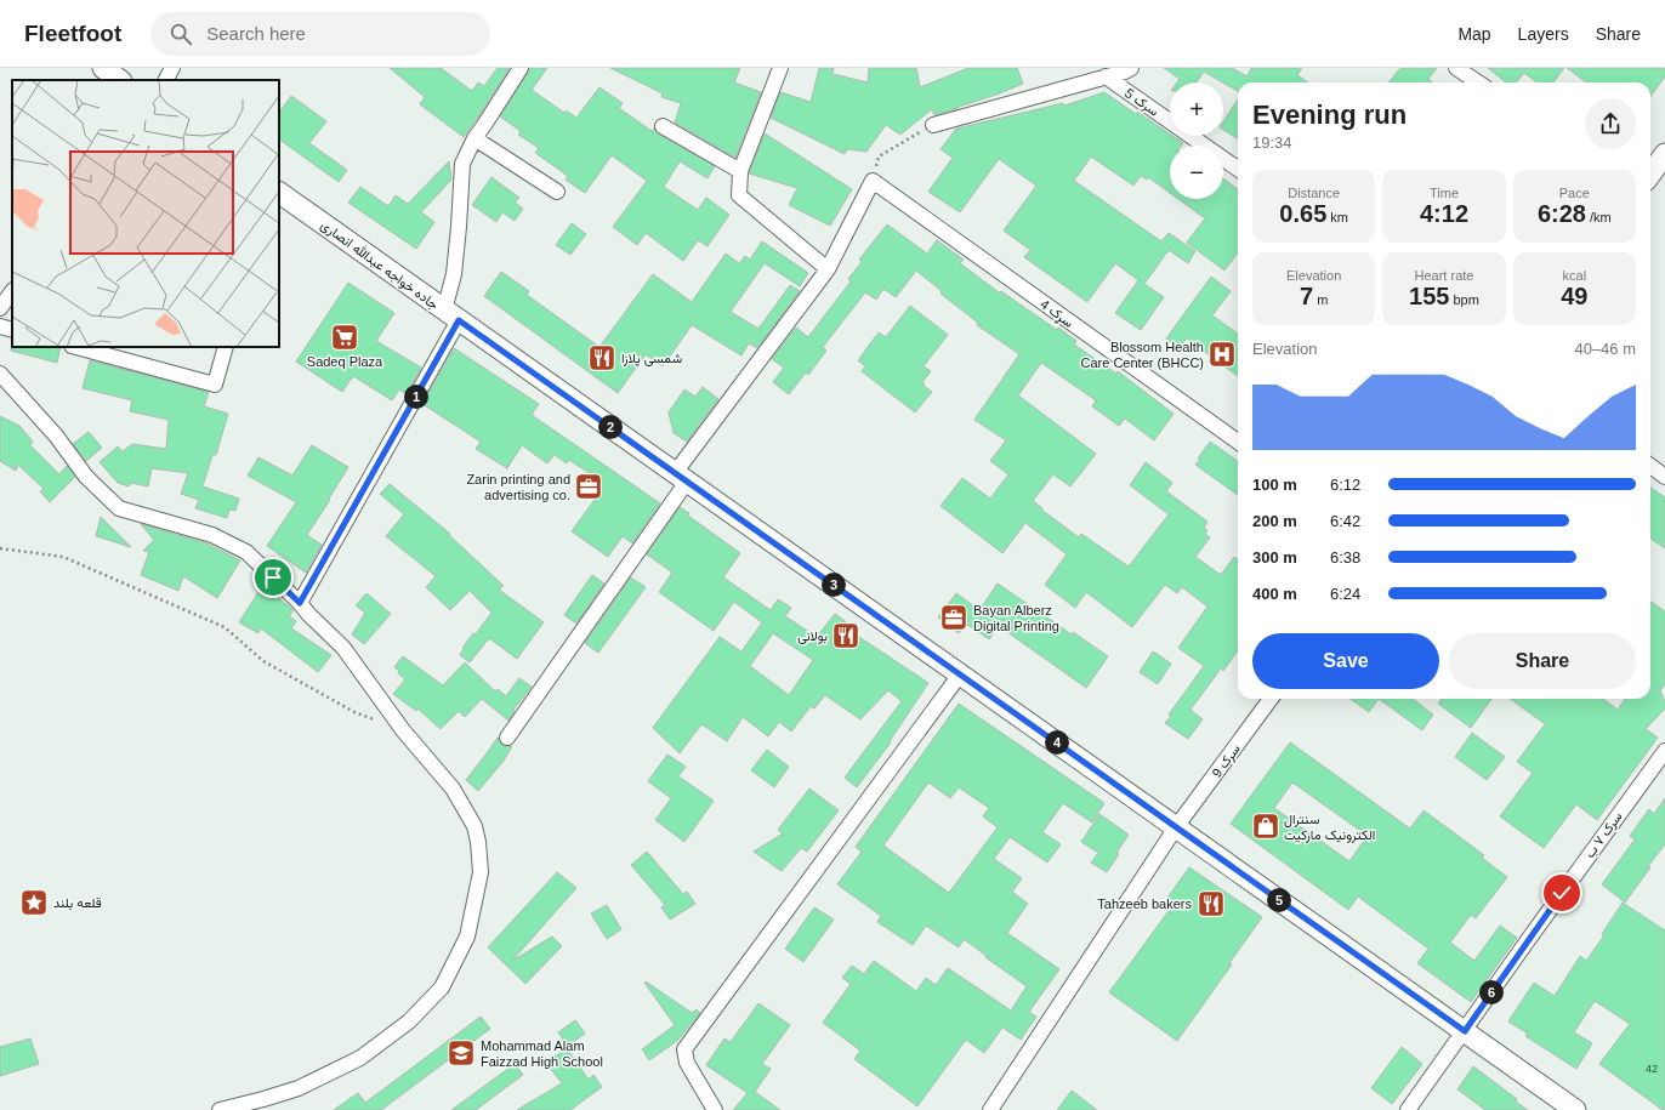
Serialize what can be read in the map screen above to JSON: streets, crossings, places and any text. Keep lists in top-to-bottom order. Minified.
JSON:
{"streets":{"main road":["جاده خواجه عبدالله انصاری"],"street":["سرک 5","سړک 4","سرک 9","سرک ۷ ب"]},"crossings":[["جاده خواجه عبدالله انصاری","سرک 9"],["جاده خواجه عبدالله انصاری","سرک ۷ ب"]],"places":{"supermarket":["Sadeq Plaza"],"hospital":["Blossom Health Care Center (BHCC)"],"restaurant":["شمسی پلازا","بولانی","Tahzeeb bakers"],"office":["Zarin printing and advertising co.","Bayan Alberz Digital Printing"],"shop":["سنترال الکترونیک مارکیت"],"place":["قلعه بلند"],"school or university":["Mohammad Alam Faizzad High School"]},"house_numbers":["42"],"page":{"header":"Fleetfoot","search":"Search here","nav":["Map","Layers","Share"],"map_buttons":["+","−"],"heading":["Evening run","19:34"],"stats":[["Distance","0.65 km"],["Time","4:12"],["Pace","6:28 /km"],["Elevation","7 m"],["Heart rate","155 bpm"],["kcal","49"]],"chart":["Elevation","40–46 m"],"pins":["1","2","3","4","5","6"],"list":[{"name":"100 m","note":"6:12"},{"name":"200 m","note":"6:42"},{"name":"300 m","note":"6:38"},{"name":"400 m","note":"6:24"}],"buttons":["Save","Share"]}}
